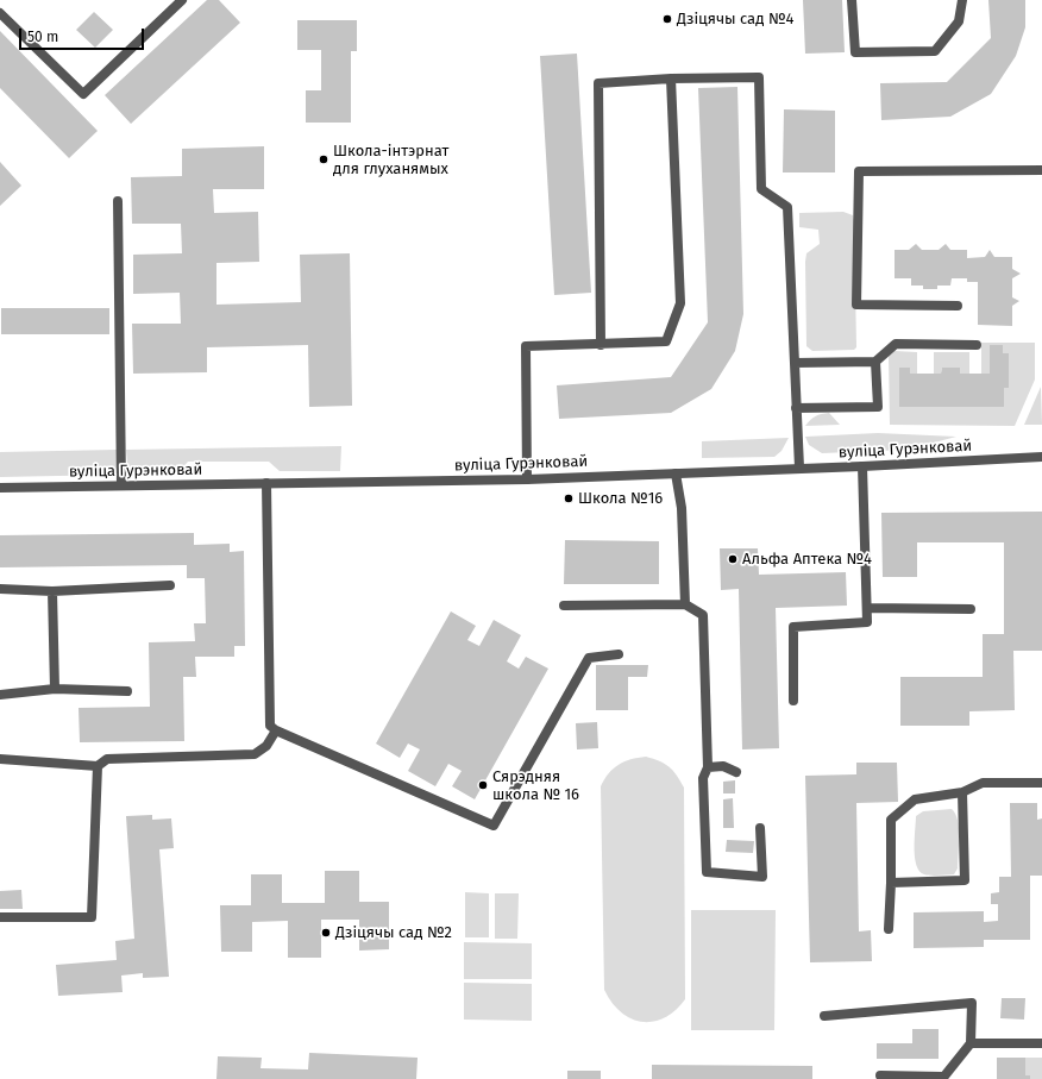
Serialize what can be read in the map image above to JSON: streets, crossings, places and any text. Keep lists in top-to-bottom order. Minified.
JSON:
{"streets":{"street":["вуліца Гурэнковай"]},"places":["Дзіцячы сад №4","Школа-інтэрнат для глуханямых","Школа №16","Альфа Аптека №4","Сярэдняя школа № 16","Дзіцячы сад №2"],"scale_bar":"50 m"}
